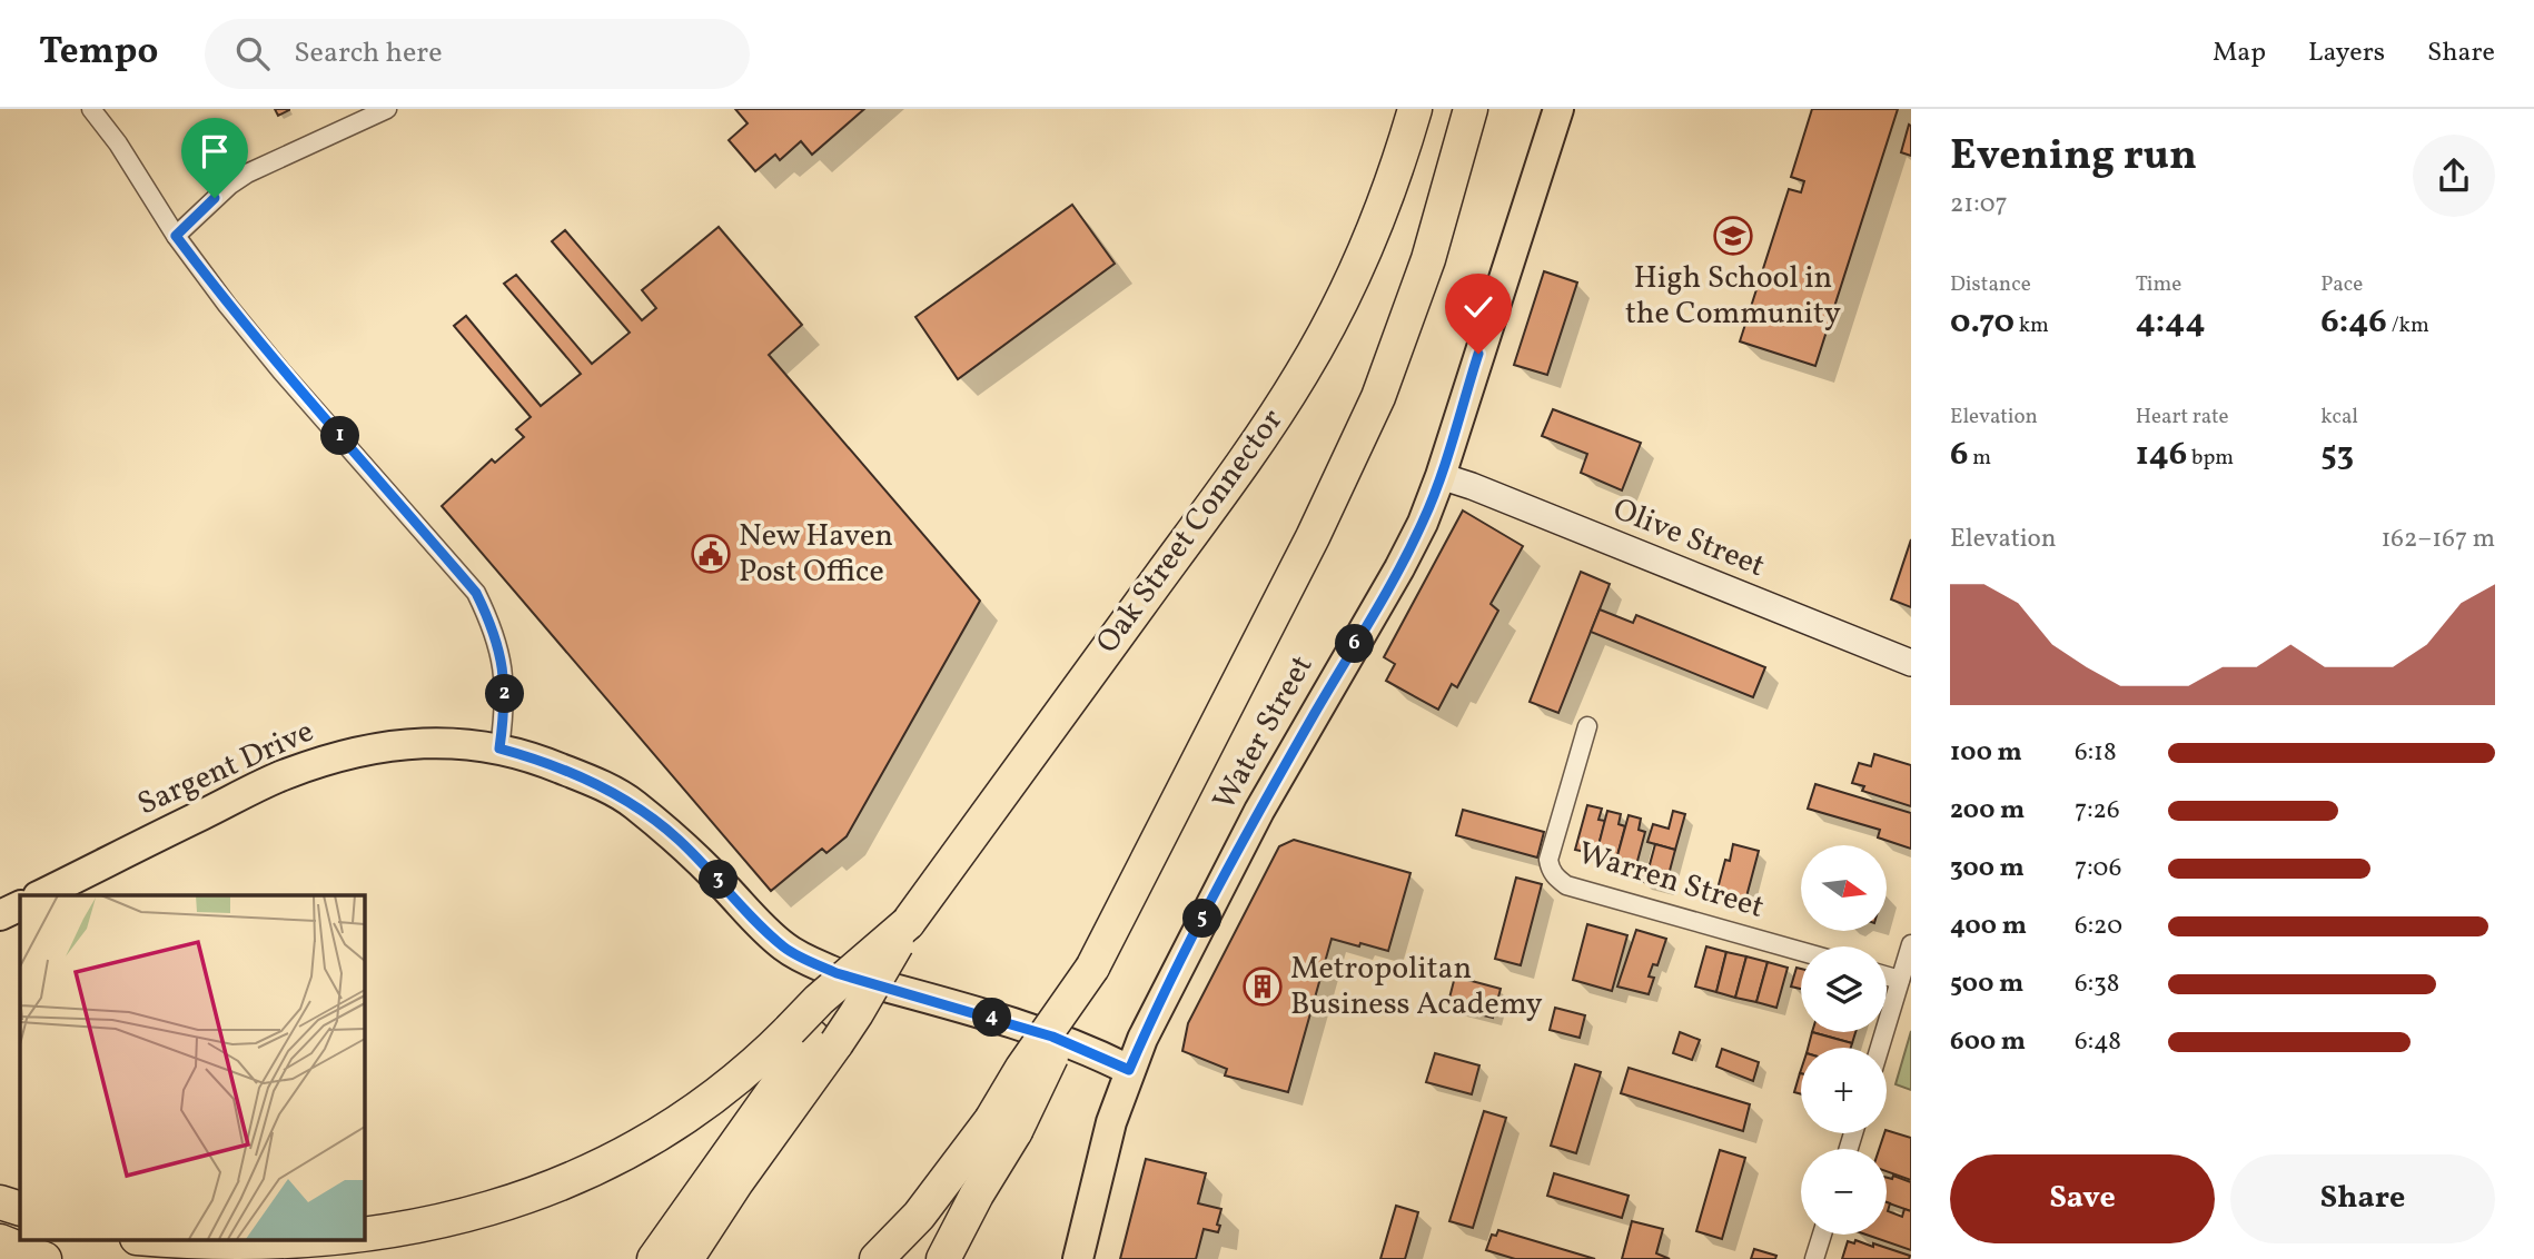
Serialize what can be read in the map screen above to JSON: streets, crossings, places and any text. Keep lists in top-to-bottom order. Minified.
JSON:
{"streets":{"highway":["Oak Street Connector"],"main road":["Water Street","Sargent Drive"],"street":["Olive Street","Warren Street"]},"crossings":[["Olive Street","Water Street"],["Water Street","Sargent Drive"]],"places":{"school or university":["High School in the Community"],"public building":["New Haven Post Office"],"building":["Metropolitan Business Academy"]},"north":"right","page":{"header":"Tempo","search":"Search here","nav":["Map","Layers","Share"],"heading":["Evening run","21:07"],"stats":[["Distance","0.70 km"],["Time","4:44"],["Pace","6:46 /km"],["Elevation","6 m"],["Heart rate","146 bpm"],["kcal","53"]],"pins":["1","6","2","3","5","4"],"chart":["Elevation","162–167 m"],"list":[{"name":"100 m","note":"6:18"},{"name":"200 m","note":"7:26"},{"name":"300 m","note":"7:06"},{"name":"400 m","note":"6:20"},{"name":"500 m","note":"6:38"},{"name":"600 m","note":"6:48"}],"map_buttons":["+","−"],"buttons":["Save","Share"]}}
